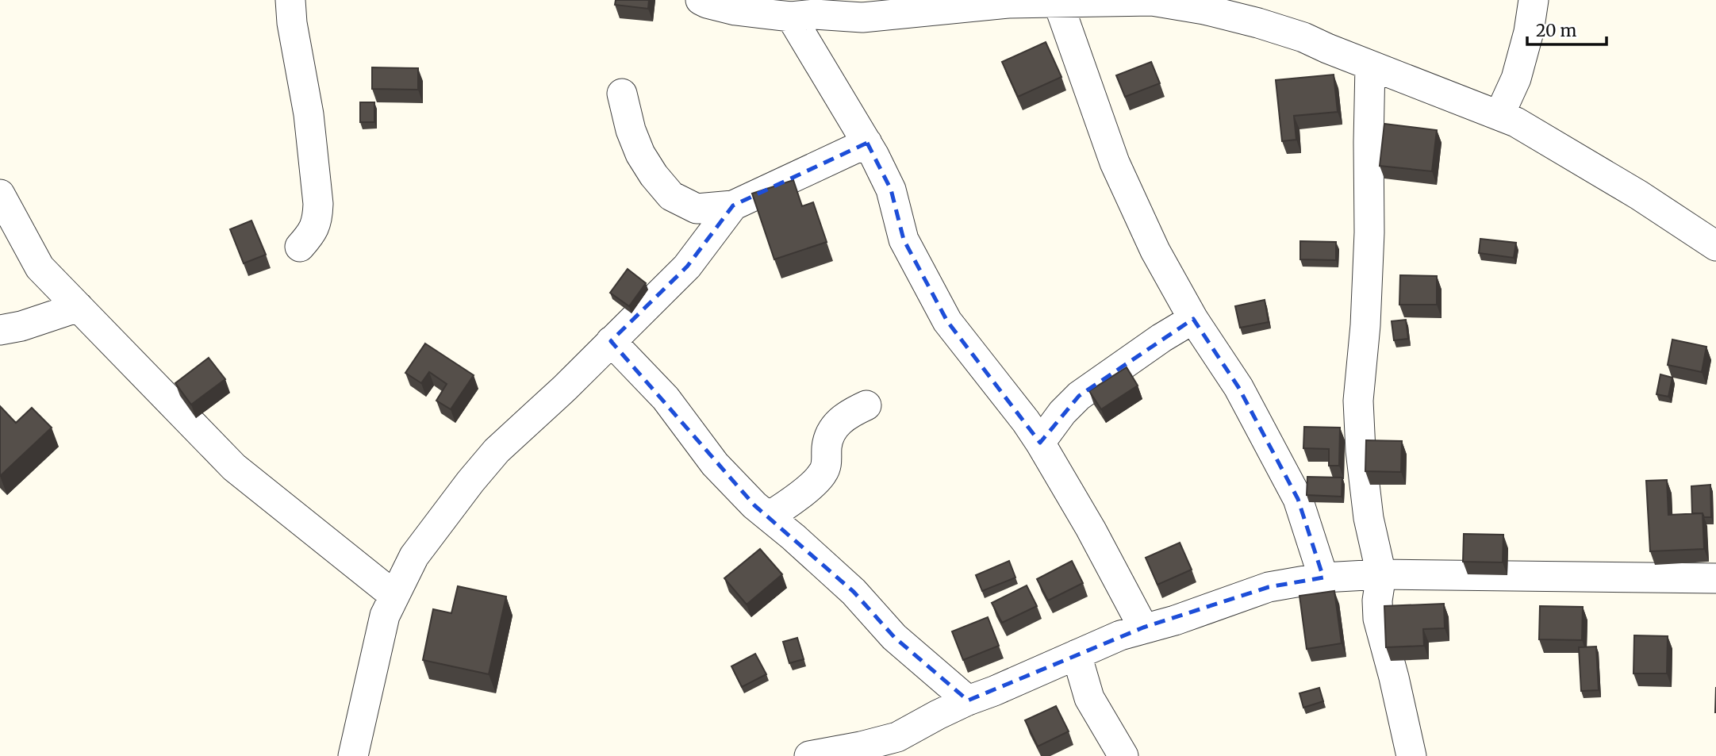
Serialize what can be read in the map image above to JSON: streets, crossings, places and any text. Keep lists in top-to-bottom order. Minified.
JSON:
{"scale_bar":"20 m"}
